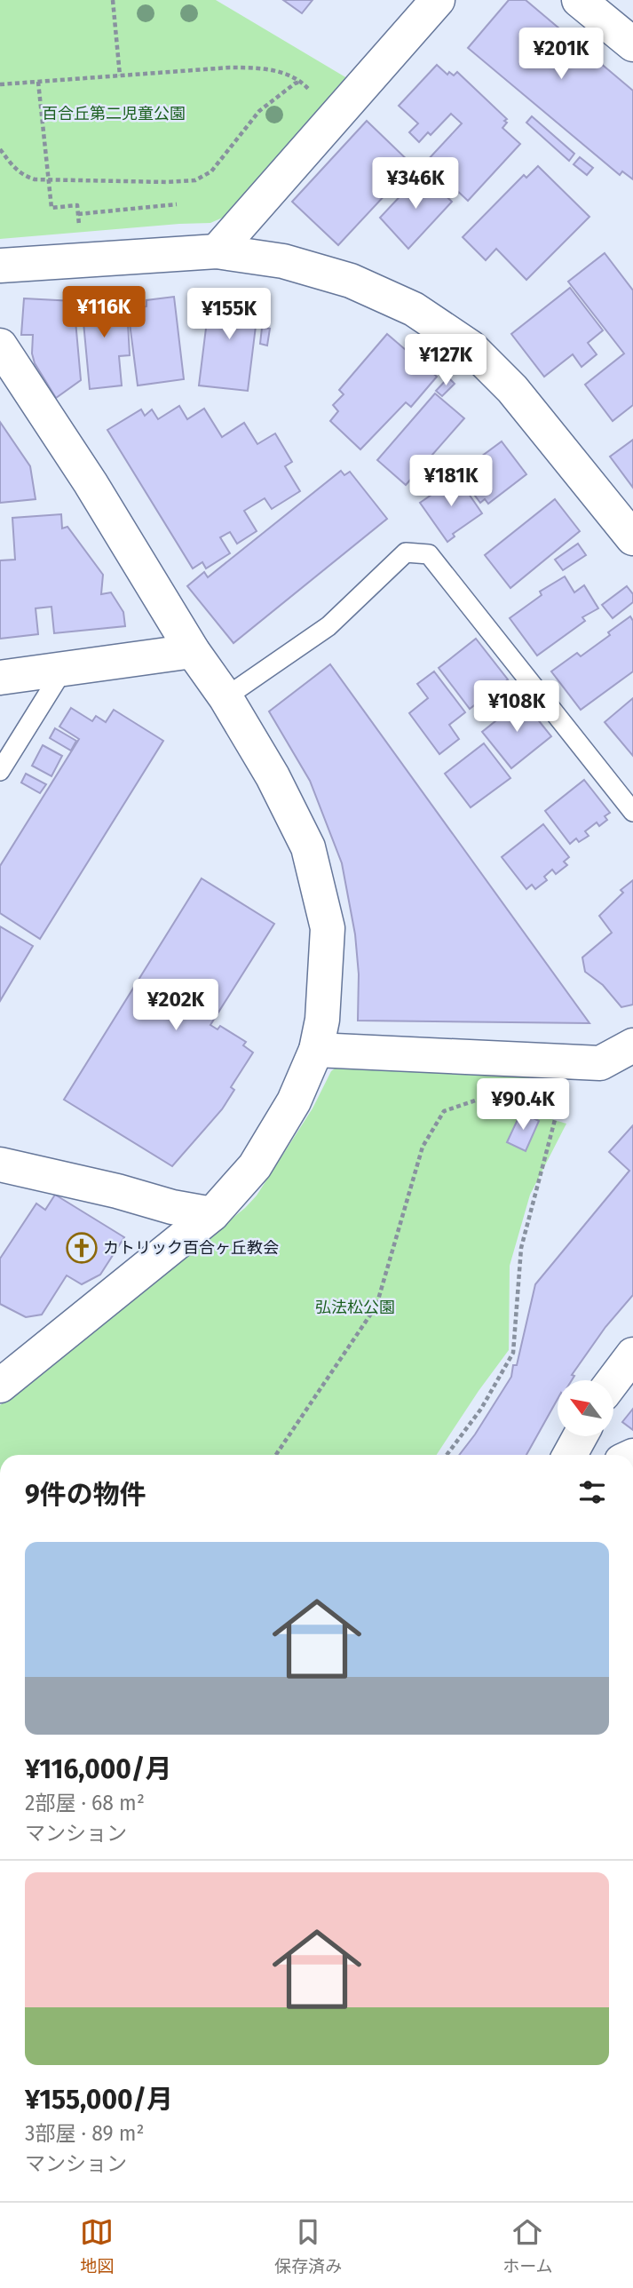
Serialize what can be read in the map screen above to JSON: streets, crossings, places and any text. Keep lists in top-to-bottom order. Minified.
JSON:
{"parks":["百合丘第二児童公園","弘法松公園"],"places":{"church":["カトリック百合ヶ丘教会"]},"north":"top left","page":{"price":["¥201K","¥346K","¥116K","¥155K","¥127K","¥181K","¥108K","¥202K","¥90.4K"],"heading":"9件の物件","list":[{"name":"¥116,000/月","note":"2部屋 · 68 m² · マンション"},{"name":"¥155,000/月","note":"3部屋 · 89 m² · マンション"}],"tabs":["地図","保存済み","ホーム"]}}
